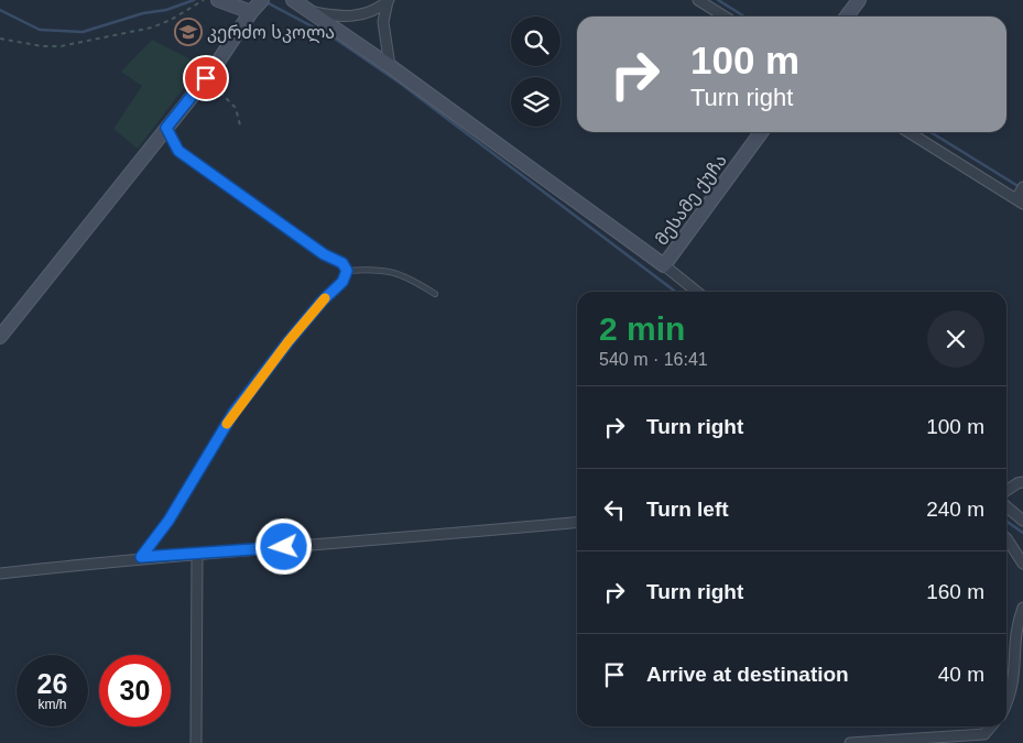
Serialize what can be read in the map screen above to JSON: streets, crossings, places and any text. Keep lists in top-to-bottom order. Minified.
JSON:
{"streets":{"street":["მესამე ქუჩა"]},"places":{"school or university":["კერძო სკოლა"]},"page":{"turn":["100 m","Turn right"],"heading":["2 min","540 m · 16:41"],"list":[{"name":"Turn right","value":"100 m"},{"name":"Turn left","value":"240 m"},{"name":"Turn right","value":"160 m"},{"name":"Arrive at destination","value":"40 m"}],"speed":"26 km/h","limit":"30"}}
